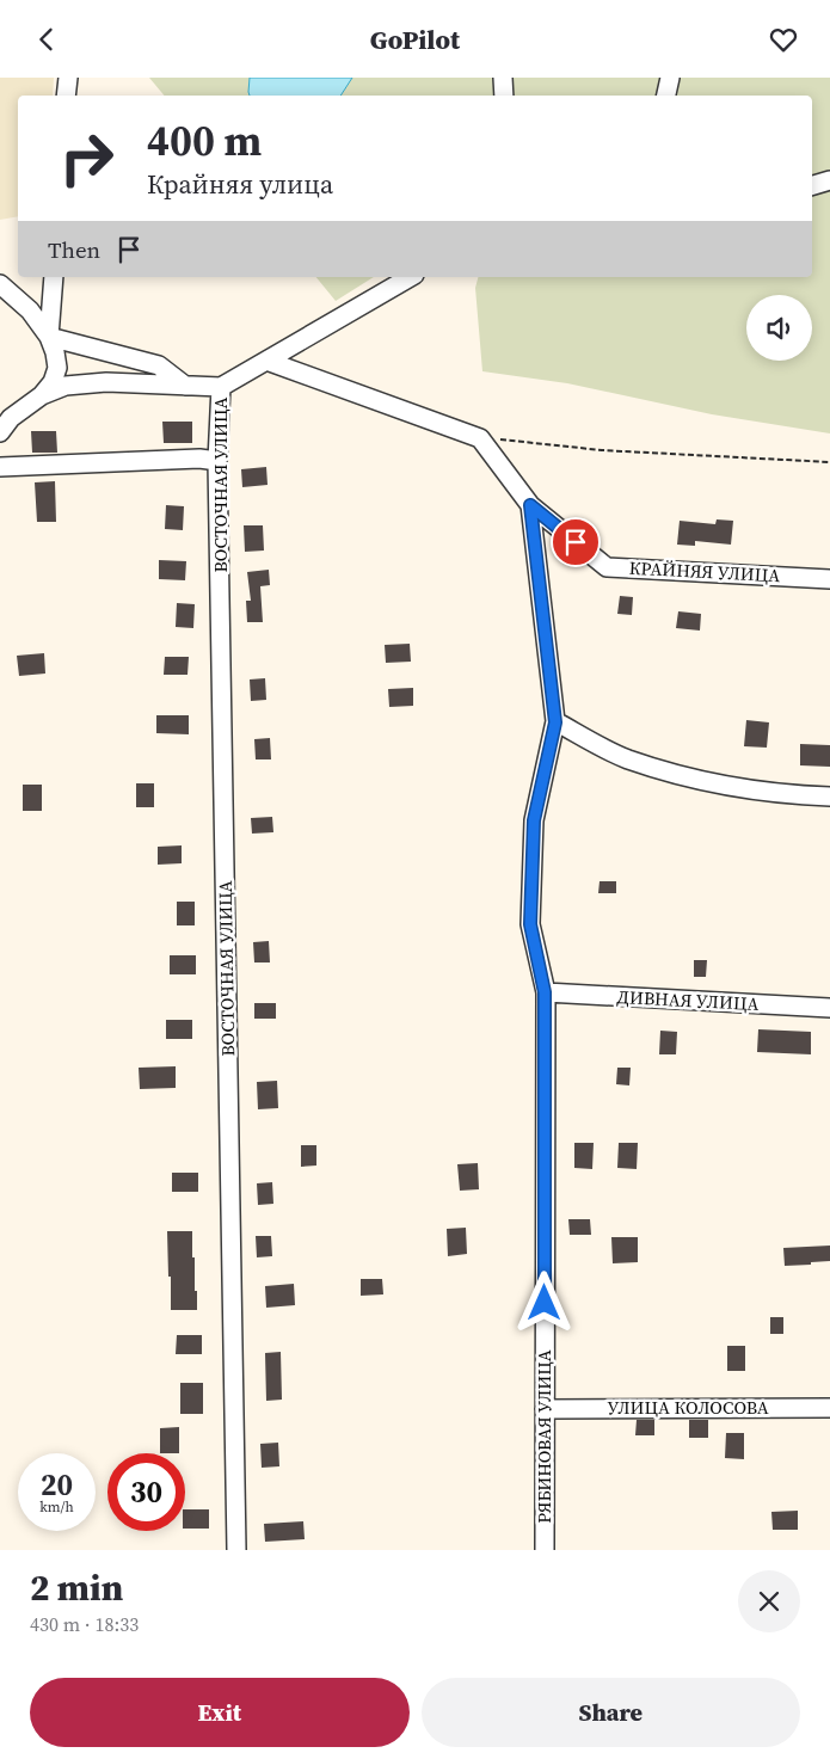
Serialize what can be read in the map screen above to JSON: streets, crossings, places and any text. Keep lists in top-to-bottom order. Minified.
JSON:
{"streets":{"street":["ВОСТОЧНАЯ УЛИЦА","КРАЙНЯЯ УЛИЦА","ДИВНАЯ УЛИЦА","УЛИЦА КОЛОСОВА","РЯБИНОВАЯ УЛИЦА"]},"crossings":[["КРАЙНЯЯ УЛИЦА","РЯБИНОВАЯ УЛИЦА"],["ДИВНАЯ УЛИЦА","РЯБИНОВАЯ УЛИЦА"],["УЛИЦА КОЛОСОВА","РЯБИНОВАЯ УЛИЦА"]],"page":{"header":"GoPilot","turn":["400 m","Крайняя улица"],"then":"Then","speed":"20 km/h","limit":"30","heading":["2 min","430 m · 18:33"],"buttons":["Exit","Share"]}}
